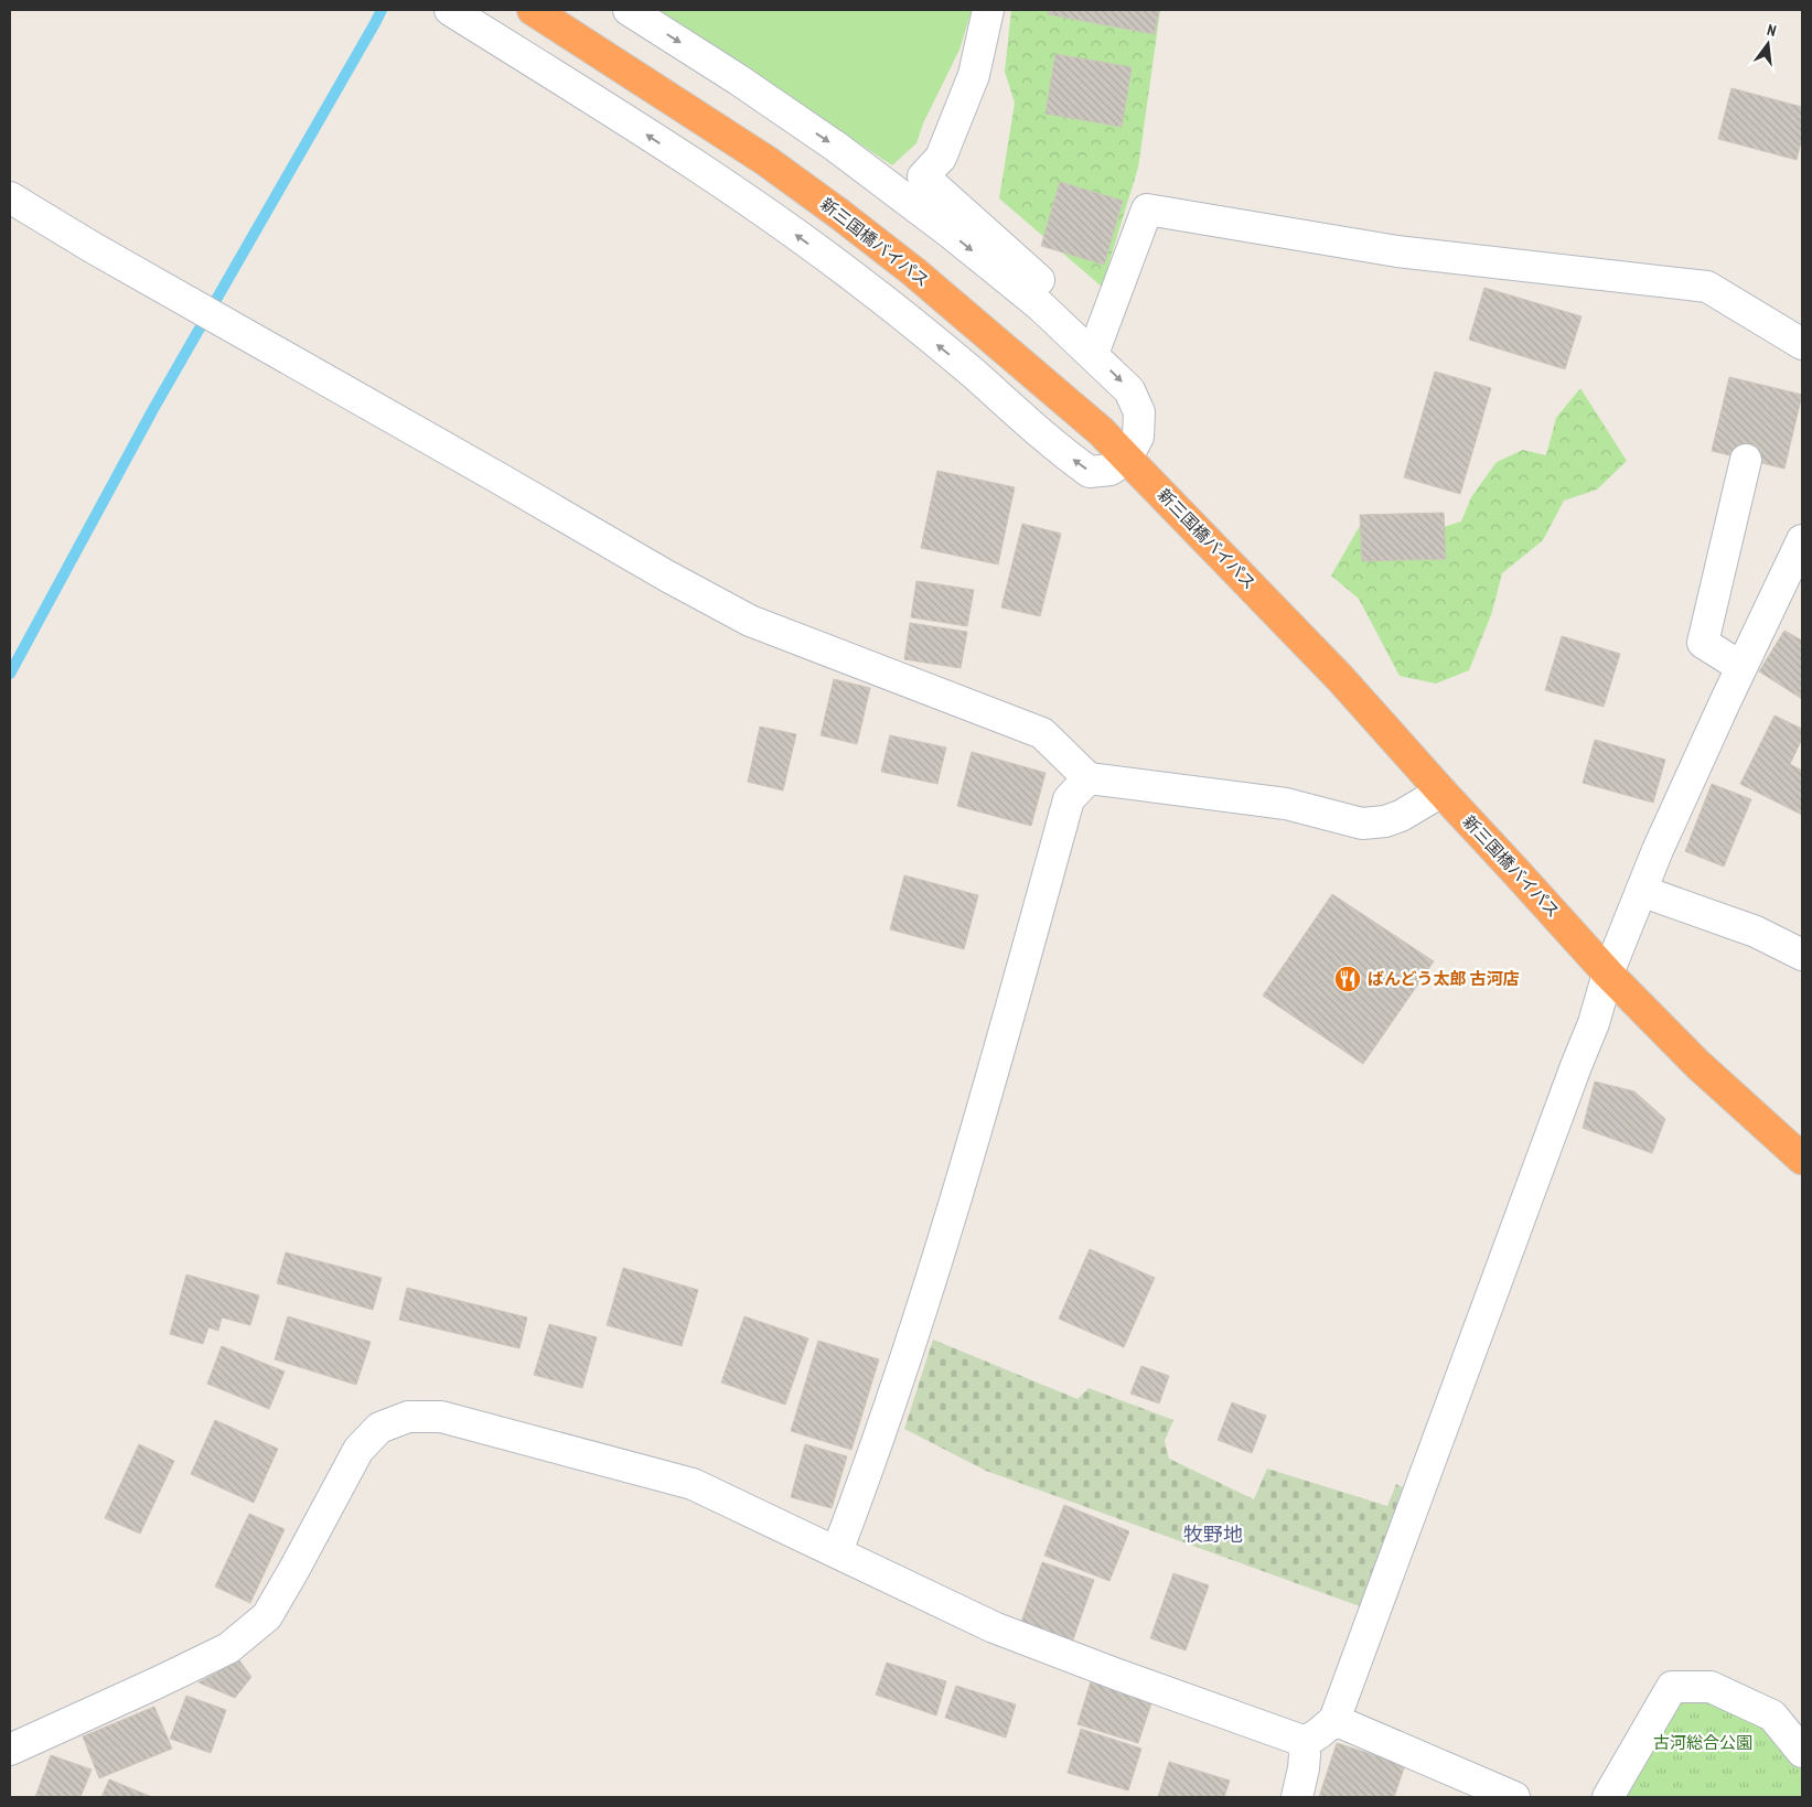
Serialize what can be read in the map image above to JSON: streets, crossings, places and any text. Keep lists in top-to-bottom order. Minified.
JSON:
{"streets":{"highway":["新三国橋バイパス"]},"districts":["牧野地"],"parks":["古河総合公園"],"places":{"restaurant":["ばんどう太郎 古河店"]},"north":"top"}
